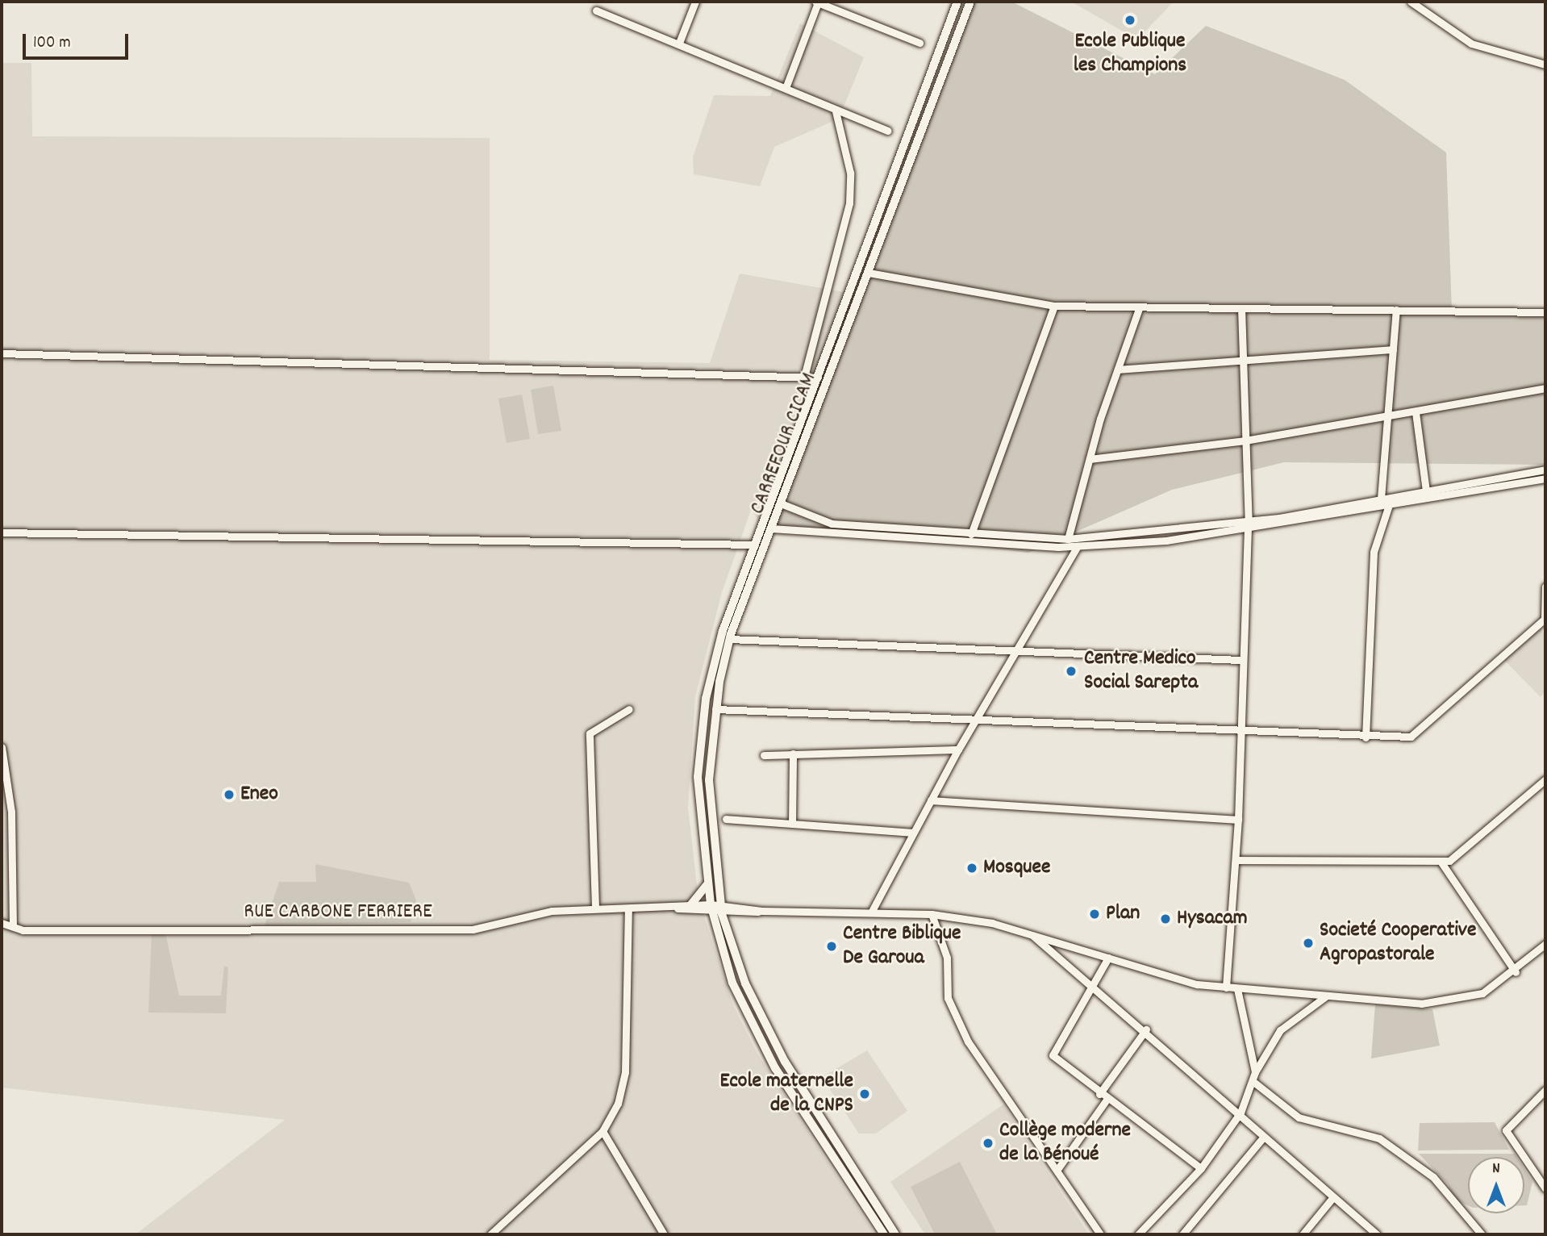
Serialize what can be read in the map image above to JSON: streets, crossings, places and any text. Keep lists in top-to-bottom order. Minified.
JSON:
{"streets":{"main road":["CARREFOUR CICAM"],"street":["RUE CARBONE FERRIERE"]},"crossings":[["CARREFOUR CICAM","RUE CARBONE FERRIERE"]],"places":["Ecole Publique les Champions","Centre Medico Social Sarepta","Eneo","Mosquee","Plan","Hysacam","Societé Cooperative Agropastorale","Centre Biblique De Garoua","Ecole maternelle de la CNPS","Collège moderne de la Bénoué"],"scale_bar":"100 m","north":"top"}
